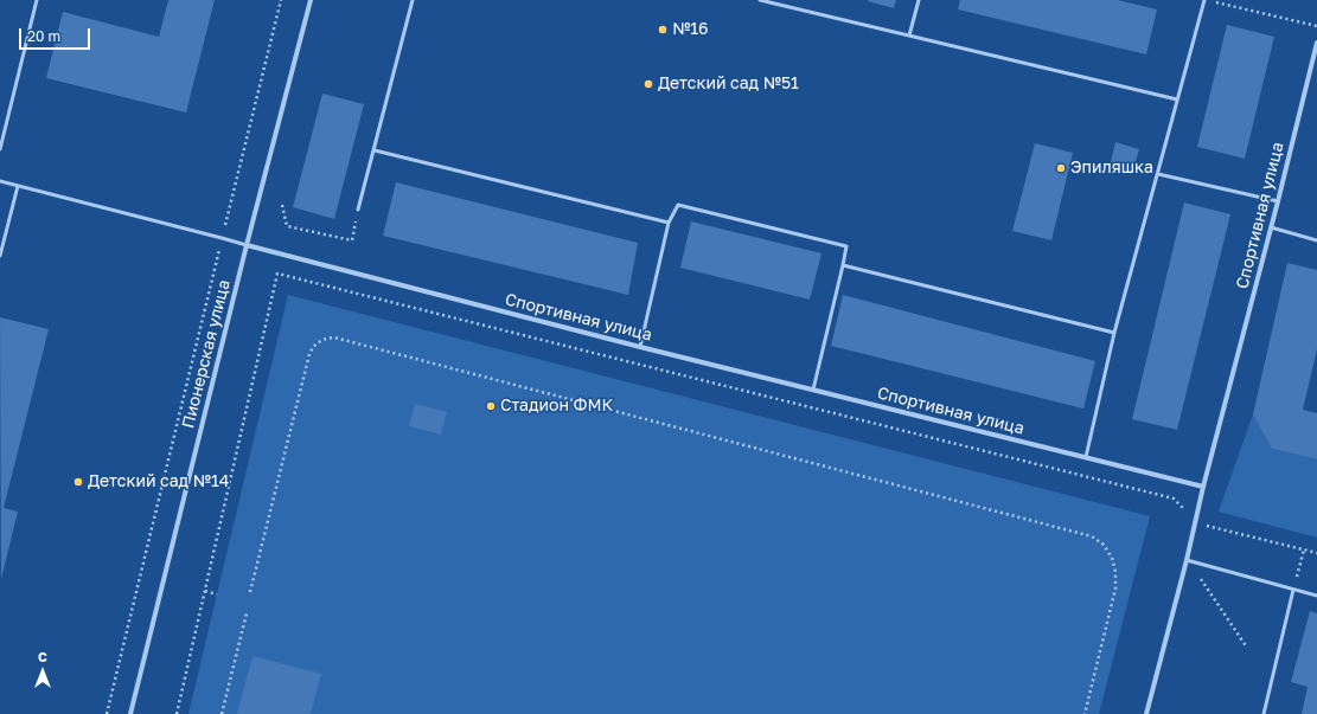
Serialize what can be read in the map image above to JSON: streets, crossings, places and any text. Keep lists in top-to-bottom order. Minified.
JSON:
{"streets":{"street":["Спортивная улица","Пионерская улица"]},"crossings":[["Спортивная улица","Пионерская улица"]],"places":["№16","Детский сад №51","Эпиляшка","Стадион ФМК","Детский сад №14"],"scale_bar":"20 m","north":"top"}
